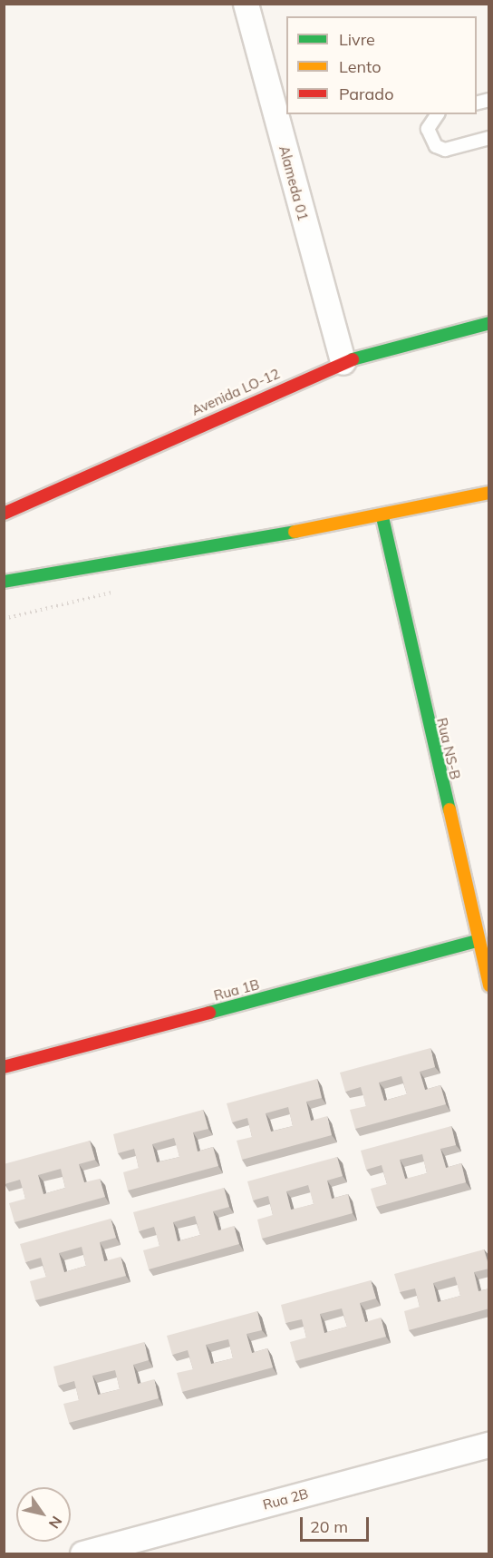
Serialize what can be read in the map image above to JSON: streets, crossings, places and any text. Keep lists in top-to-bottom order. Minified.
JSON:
{"streets":{"street":["Alameda 01","Avenida LO-12","Rua NS-B","Rua 1B","Rua 2B"]},"crossings":[["Alameda 01","Avenida LO-12"],["Rua NS-B","Rua 1B"]],"legend":["Livre","Lento","Parado"],"scale_bar":"20 m","north":"bottom right"}
